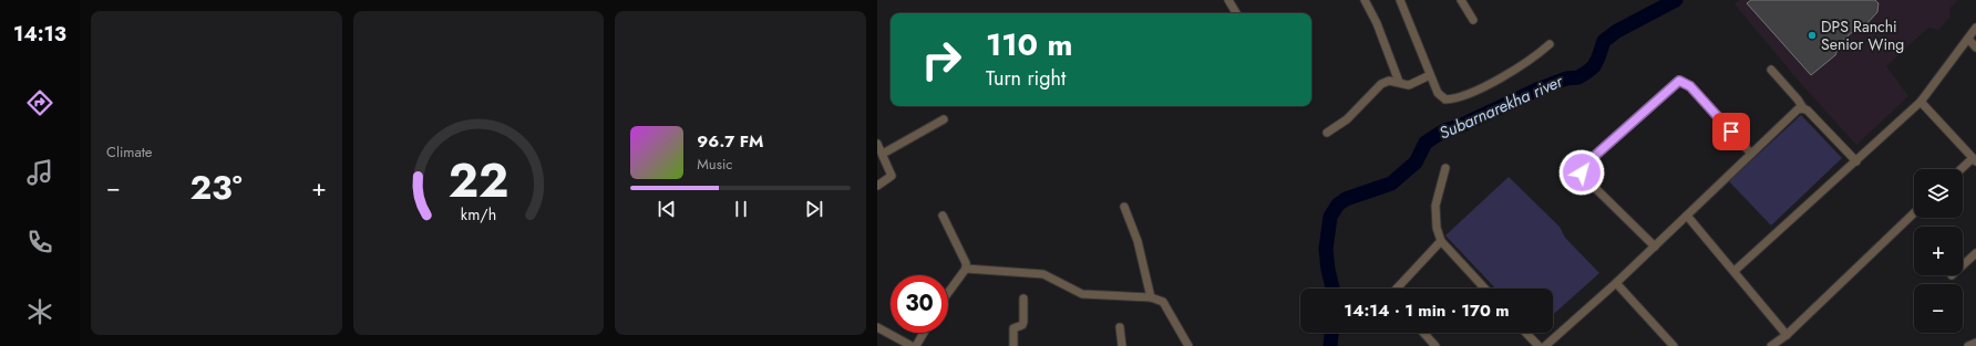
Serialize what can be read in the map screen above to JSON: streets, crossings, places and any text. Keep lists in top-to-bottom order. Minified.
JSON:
{"water":["Subarnarekha river"],"places":["DPS Ranchi Senior Wing"],"page":{"tabs":"14:13","tile":"Climate","turn":["110 m","Turn right"],"song":["96.7 FM","Music"],"heat":["−","23°","+"],"map_buttons":["+","−"],"limit":"30","trip":"14:14 · 1 min · 170 m","gauge":["22","km/h"]}}
